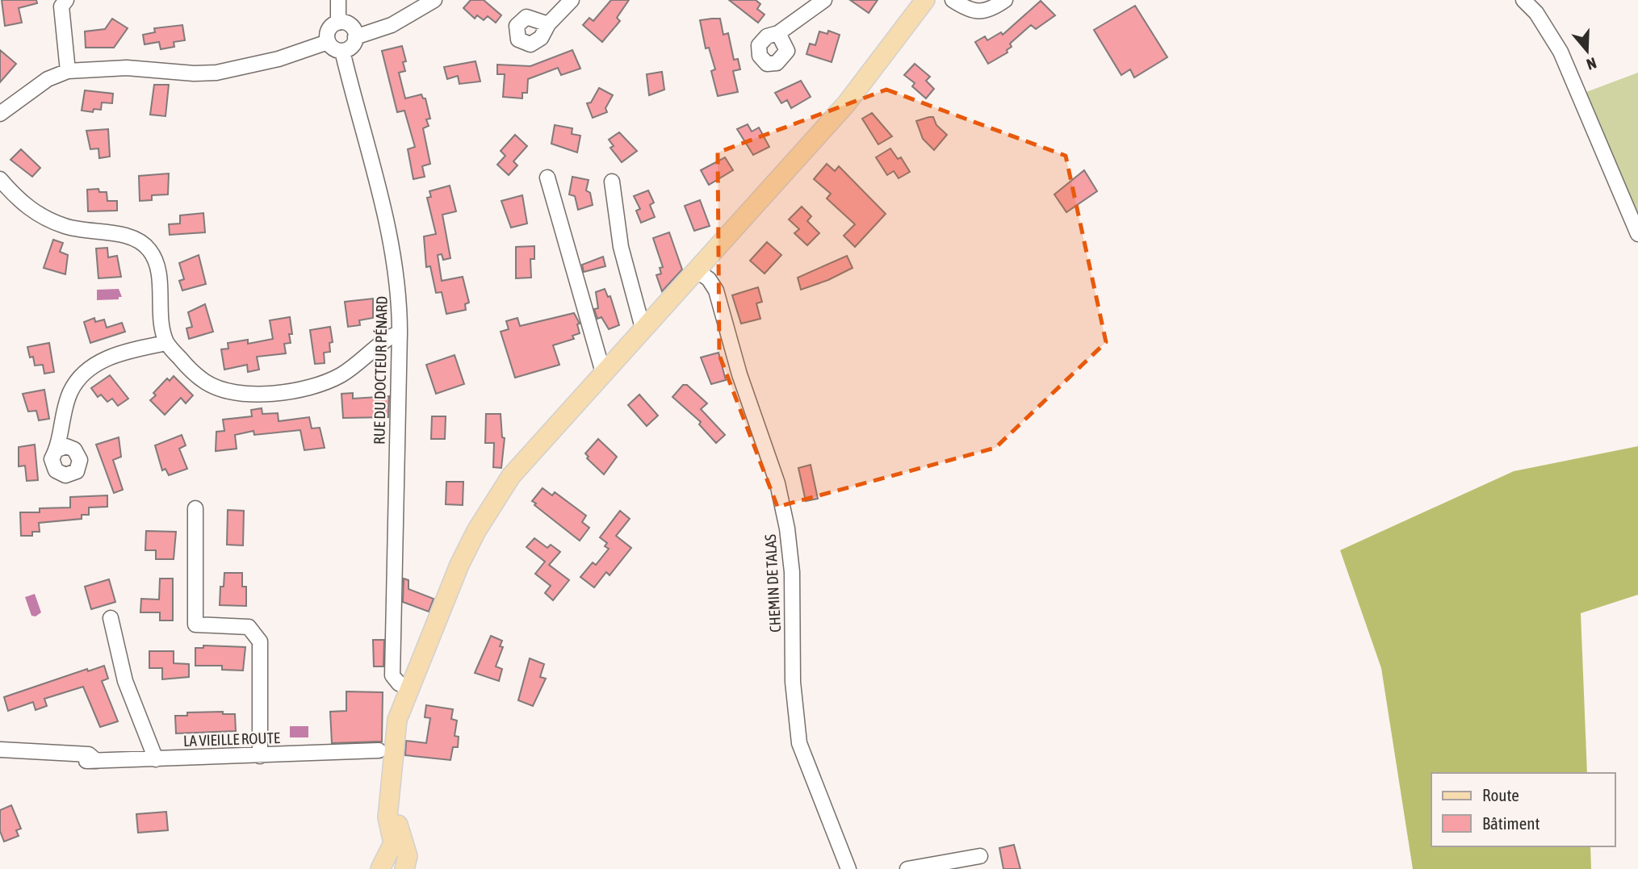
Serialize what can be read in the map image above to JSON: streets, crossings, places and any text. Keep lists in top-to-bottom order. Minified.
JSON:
{"streets":{"street":["RUE DU DOCTEUR PÉNARD","CHEMIN DE TALAS","LA VIEILLE ROUTE"]},"legend":["Route","Bâtiment"],"north":"bottom"}
